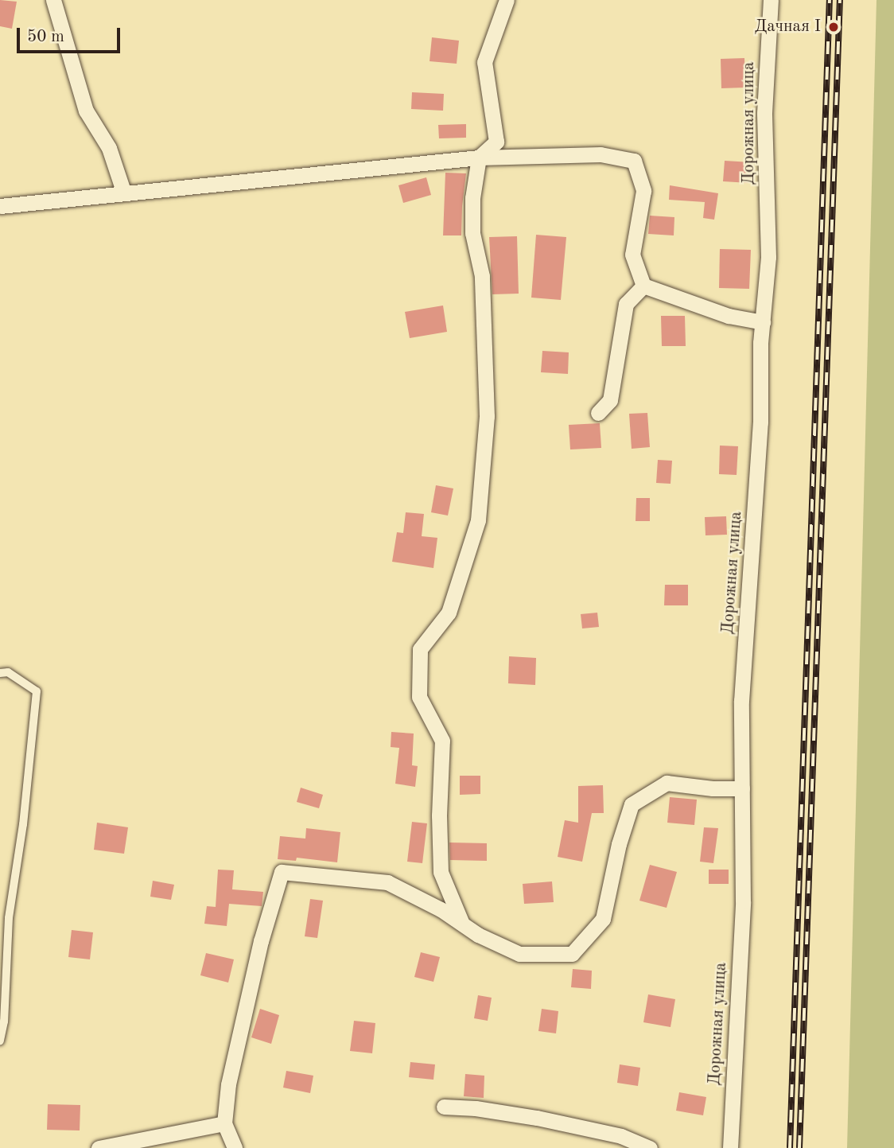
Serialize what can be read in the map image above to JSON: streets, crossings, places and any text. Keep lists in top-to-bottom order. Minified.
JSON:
{"streets":{"street":["Дорожная улица"]},"places":["Дачная I"],"scale_bar":"50 m"}
